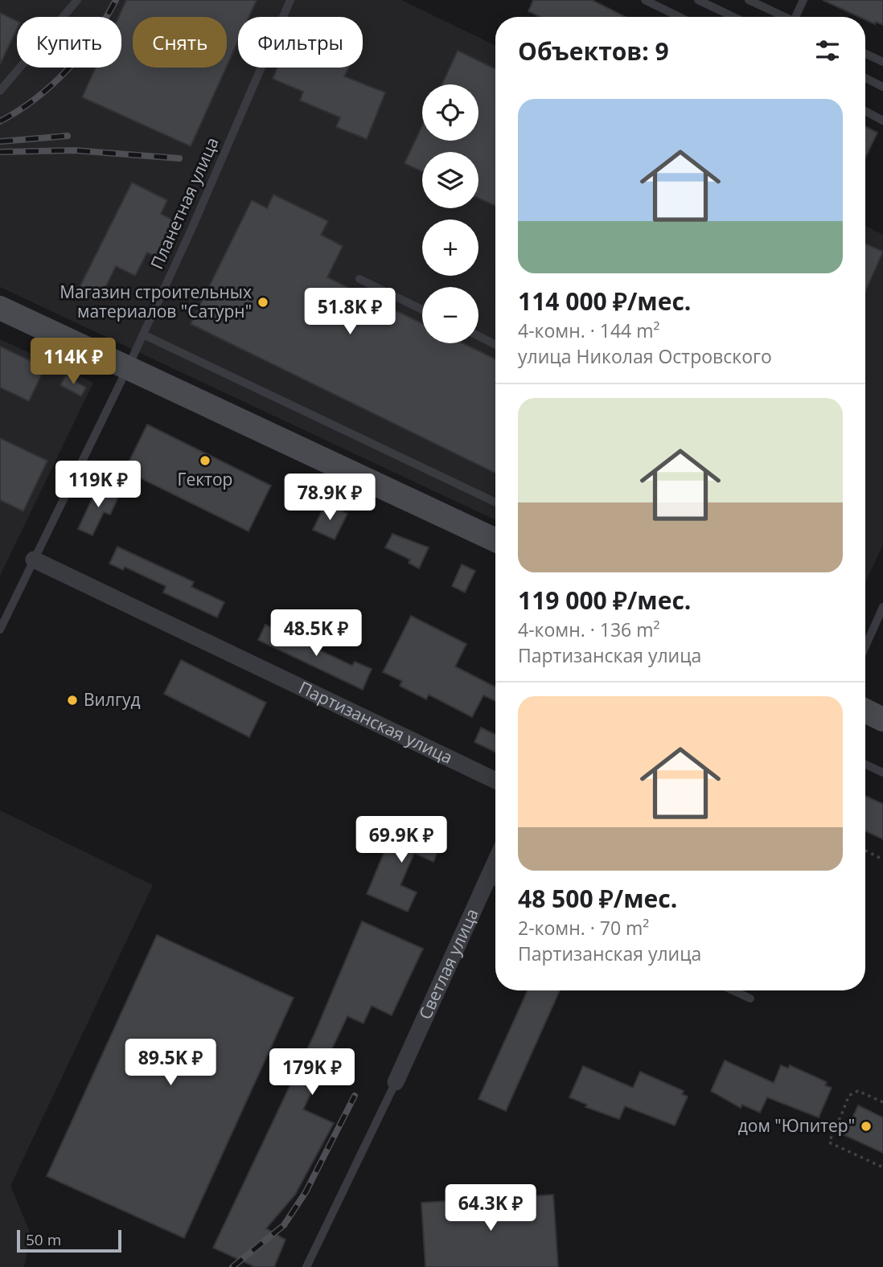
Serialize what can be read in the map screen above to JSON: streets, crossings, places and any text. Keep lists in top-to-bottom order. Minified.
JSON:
{"streets":{"street":["Партизанская улица","Светлая улица"],"lane":["Планетная улица"]},"crossings":[["Планетная улица","Партизанская улица"]],"places":["Магазин строительных материалов \"Сатурн\"","Гектор","Вилгуд","дом \"Юпитер\""],"scale_bar":"50 m","page":{"chip":["Купить","Снять","Фильтры"],"heading":"Объектов: 9","map_buttons":["+","−"],"list":[{"name":"114 000 ₽/мес.","note":"4-комн. · 144 m² · улица Николая Островского"},{"name":"119 000 ₽/мес.","note":"4-комн. · 136 m² · Партизанская улица"},{"name":"48 500 ₽/мес.","note":"2-комн. · 70 m² · Партизанская улица"}],"price":["51.8K ₽","114K ₽","119K ₽","78.9K ₽","48.5K ₽","69.9K ₽","89.5K ₽","179K ₽","64.3K ₽"],"scale":"50 m"}}
